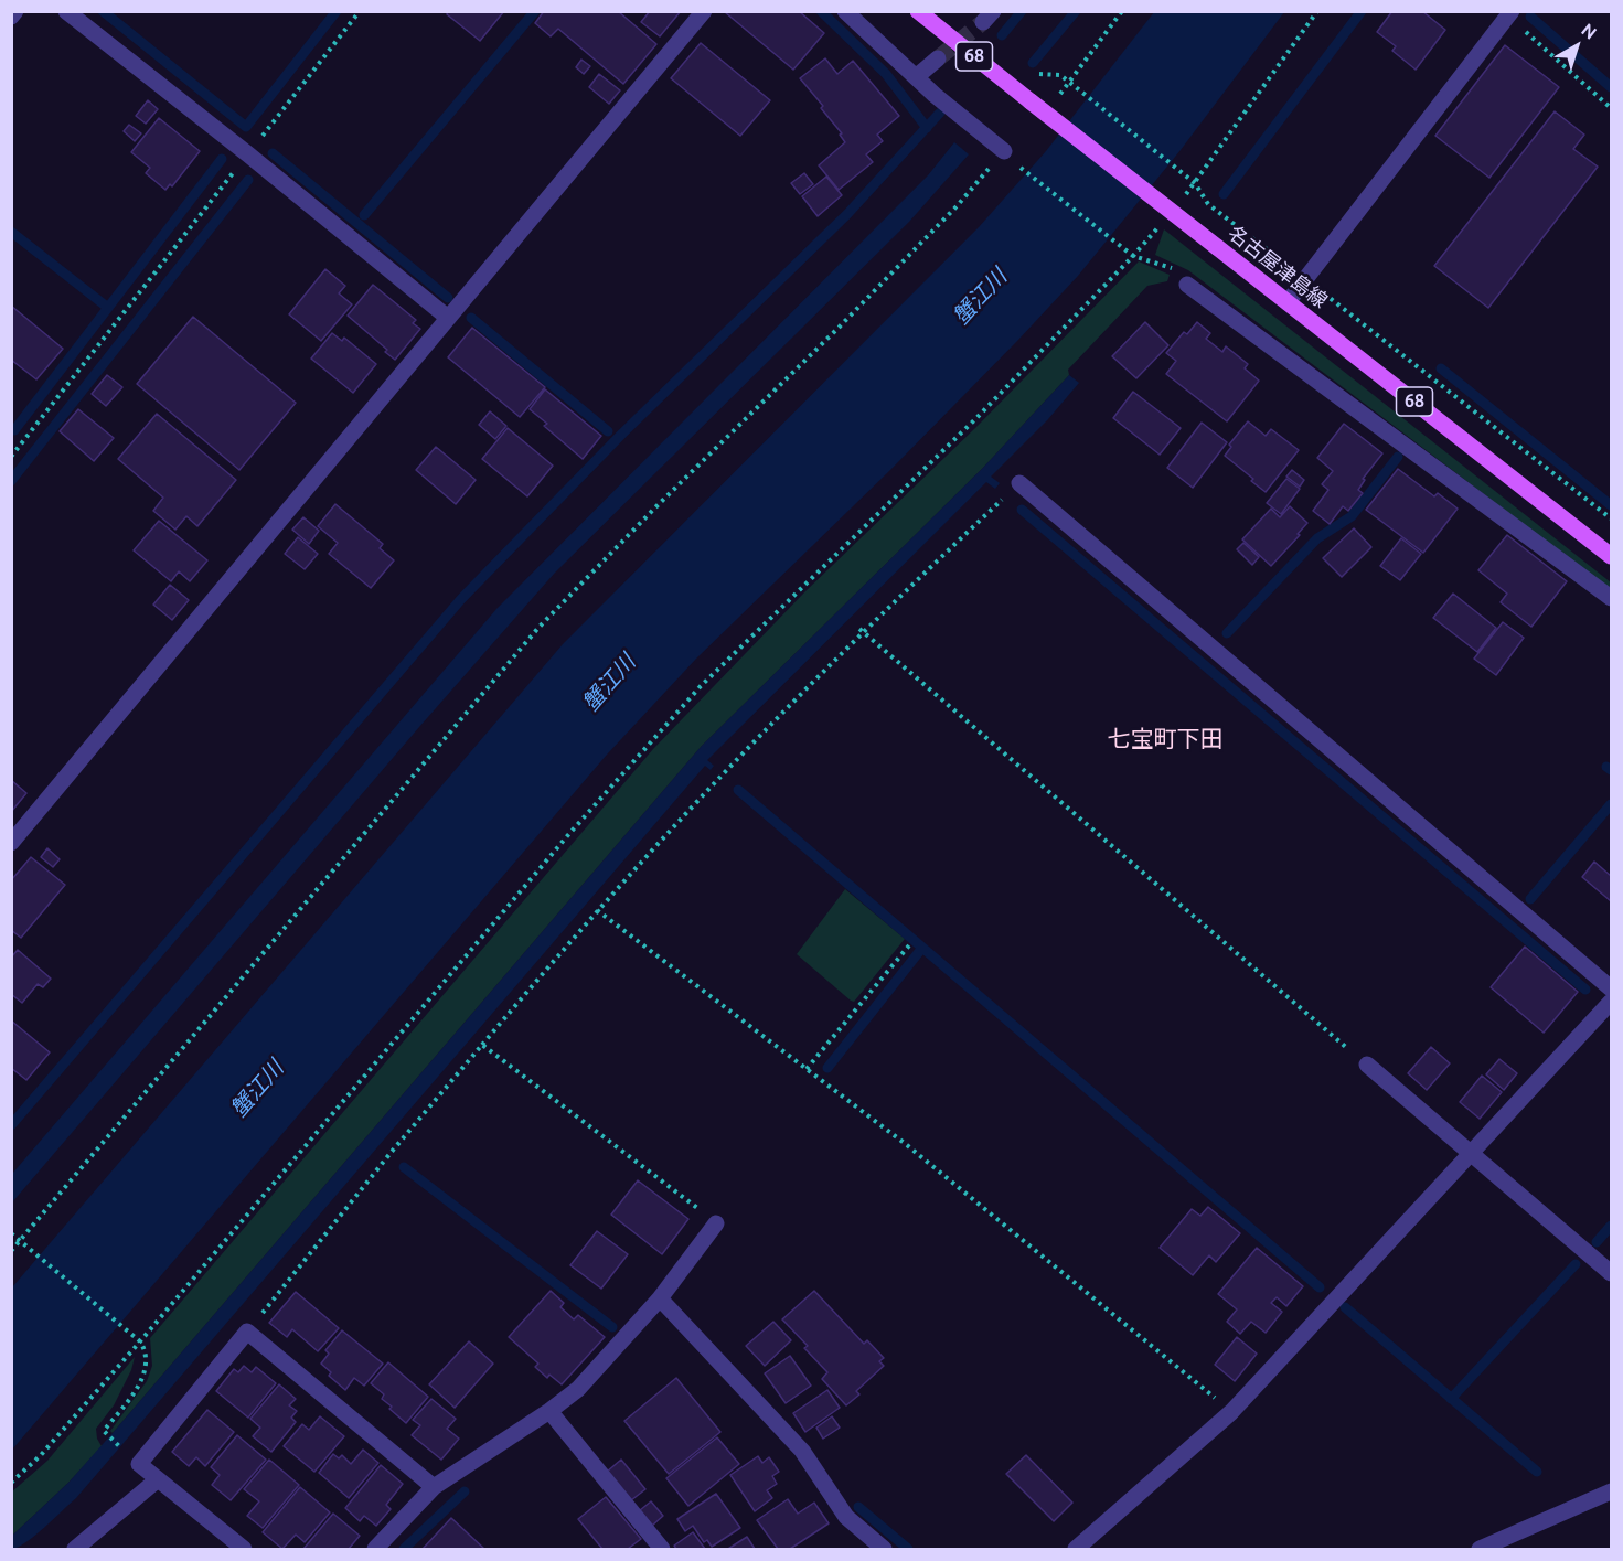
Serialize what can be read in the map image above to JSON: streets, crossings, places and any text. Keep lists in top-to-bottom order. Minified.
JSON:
{"streets":{"main road":["68","名古屋津島線"]},"districts":["七宝町下田"],"water":["蟹江川"],"north":"top right"}
